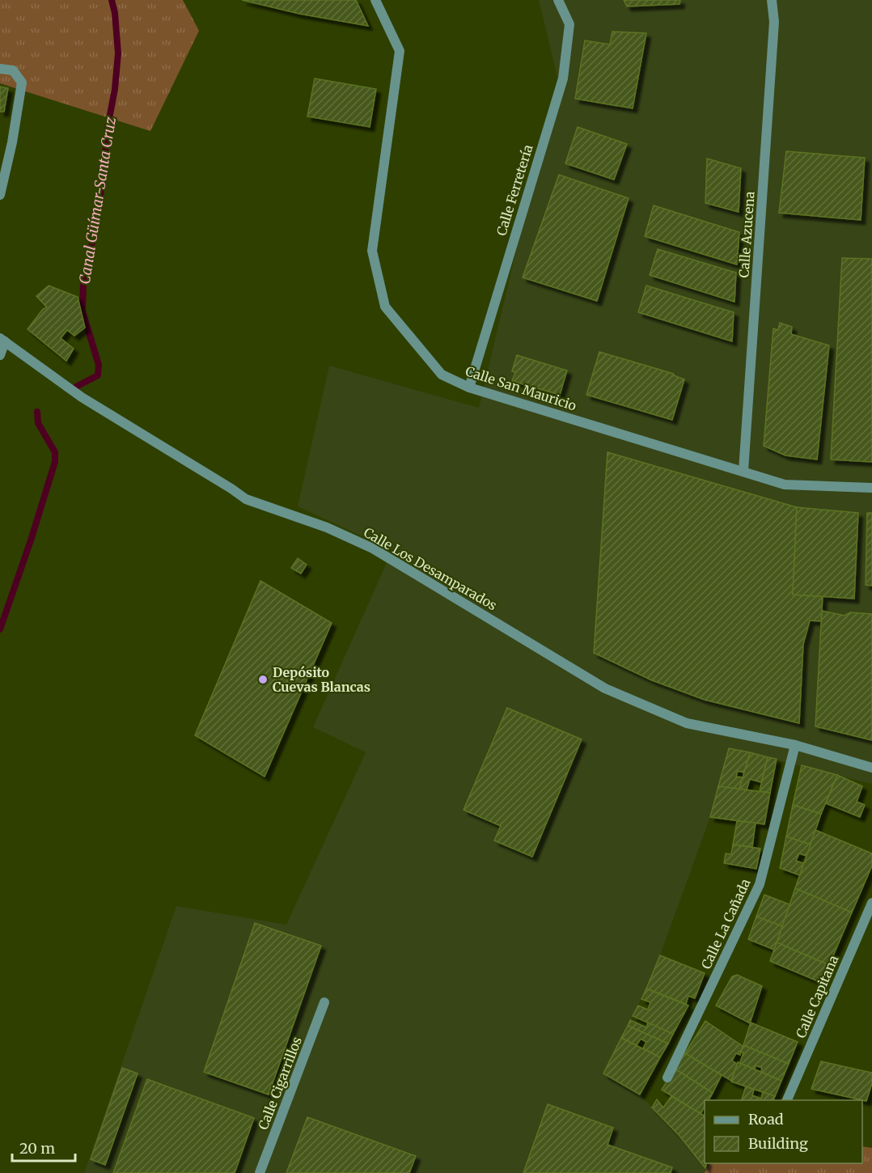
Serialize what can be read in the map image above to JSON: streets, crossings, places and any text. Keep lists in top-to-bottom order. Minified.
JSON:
{"streets":{"street":["Calle Ferretería","Calle Azucena","Calle San Mauricio","Calle Los Desamparados","Calle La Cañada","Calle Capitana","Calle Cigarrillos"]},"crossings":[["Calle Ferretería","Calle San Mauricio"],["Calle Azucena","Calle San Mauricio"],["Calle Los Desamparados","Calle La Cañada"]],"water":["Canal Güímar-Santa Cruz"],"places":["Depósito Cuevas Blancas"],"legend":["Road","Building"],"scale_bar":"20 m"}
